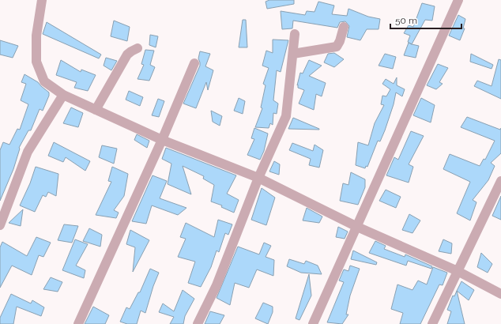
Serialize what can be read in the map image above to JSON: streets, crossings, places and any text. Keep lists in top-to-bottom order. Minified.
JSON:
{"scale_bar":"50 m"}
